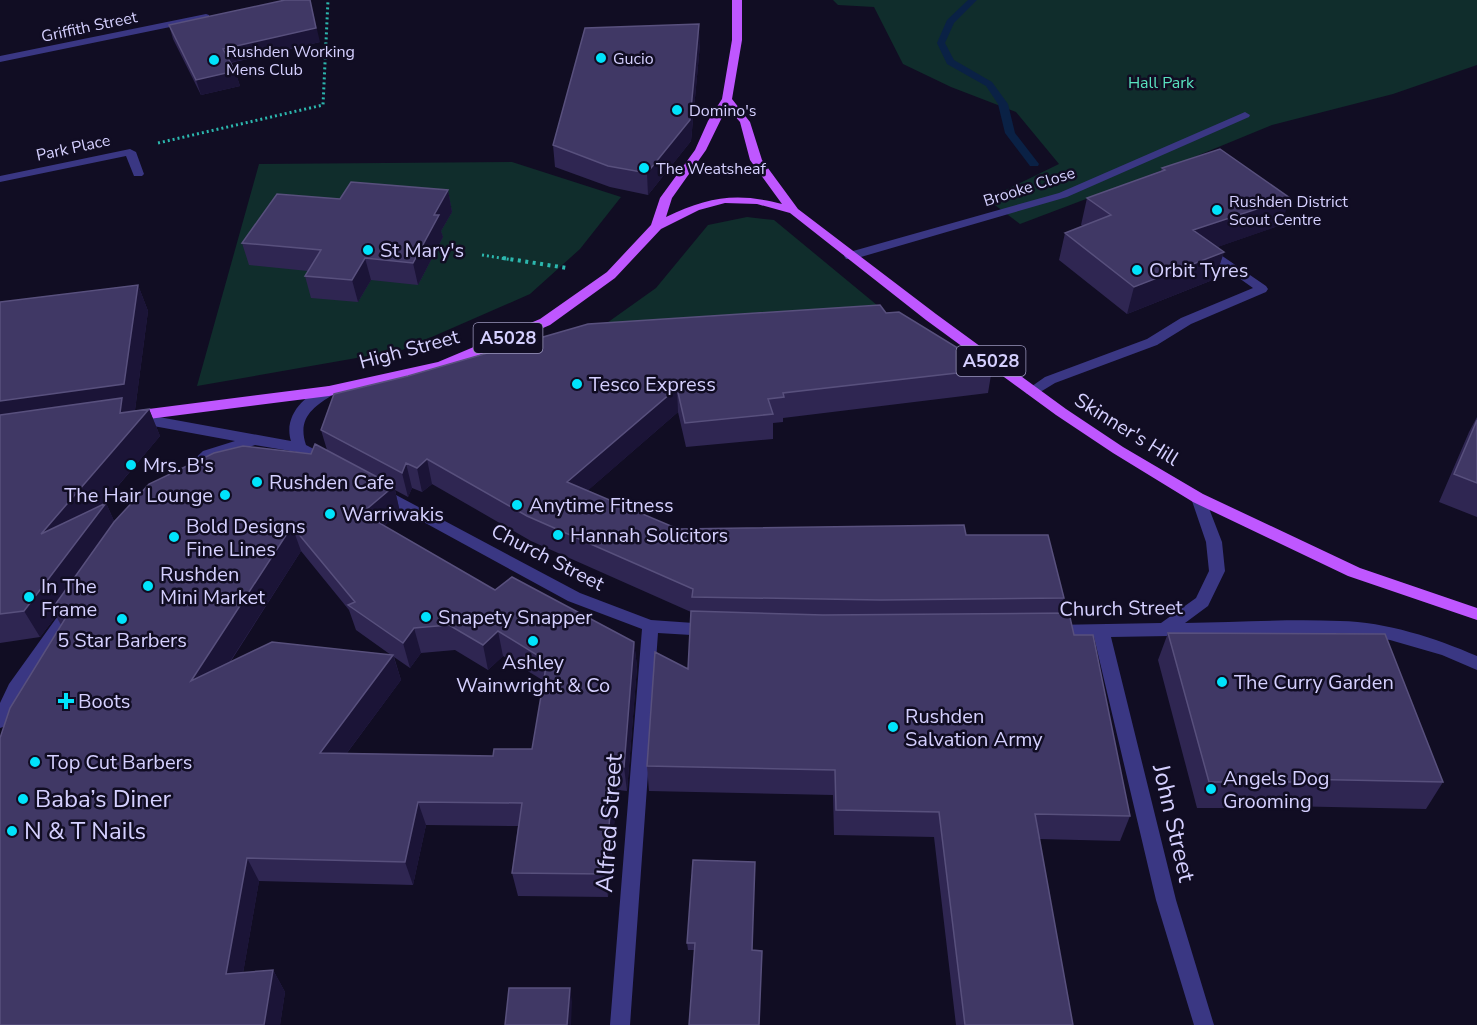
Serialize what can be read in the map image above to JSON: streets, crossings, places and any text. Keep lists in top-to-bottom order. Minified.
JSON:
{"streets":{"main road":["A5028","High Street","Skinner's Hill"],"street":["Griffith Street","Park Place","Brooke Close","Church Street","Alfred Street","John Street"]},"crossings":[["Brooke Close","Skinner's Hill"],["A5028","High Street"],["A5028","Skinner's Hill"],["High Street","Skinner's Hill"],["Church Street","Alfred Street"],["Church Street","John Street"]],"parks":["Hall Park"],"places":{"other":["Gucio","Rushden Working Mens Club","Domino's","The Weatsheaf","Rushden District Scout Centre","St Mary's","Orbit Tyres","Tesco Express","Mrs. B's","Rushden Cafe","The Hair Lounge","Anytime Fitness","Warriwakis","Hannah Solicitors","Bold Designs Fine Lines","Rushden Mini Market","In The Frame","Snapety Snapper","5 Star Barbers","Ashley Wainwright & Co","The Curry Garden","Rushden Salvation Army","Top Cut Barbers","Angels Dog Grooming","Baba’s Diner","N & T Nails"],"health":["Boots"]}}
